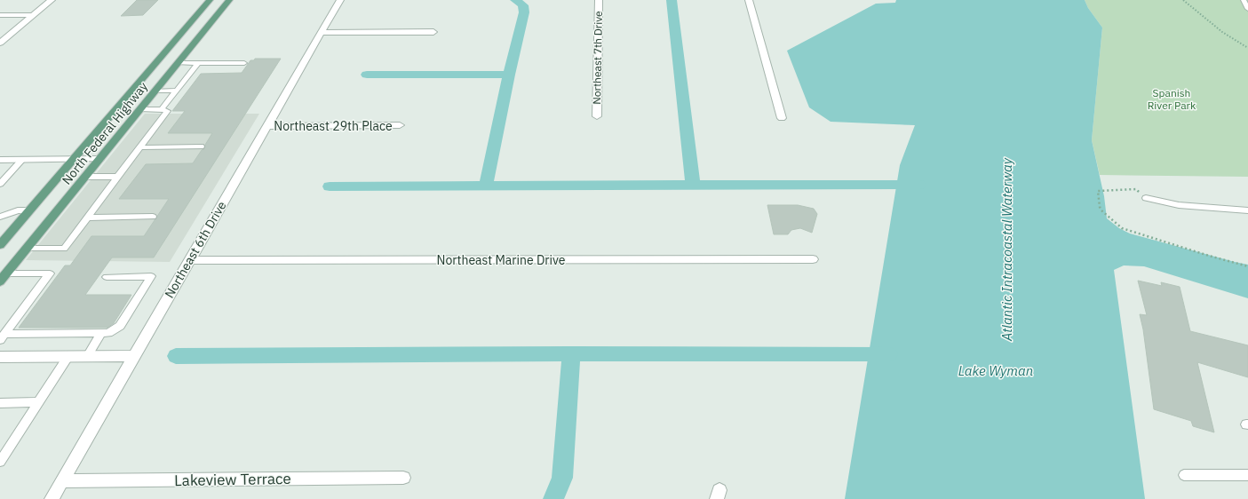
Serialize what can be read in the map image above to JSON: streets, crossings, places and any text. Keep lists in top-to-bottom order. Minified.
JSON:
{"streets":{"main road":["North Federal Highway"],"street":["Northeast 7th Drive","Northeast 29th Place","Northeast 6th Drive","Northeast Marine Drive","Lakeview Terrace"]},"crossings":[["Northeast 29th Place","Northeast 6th Drive"],["Northeast 6th Drive","Northeast Marine Drive"],["Northeast 6th Drive","Lakeview Terrace"]],"water":["Atlantic Intracoastal Waterway","Lake Wyman"],"parks":["Spanish River Park"]}
